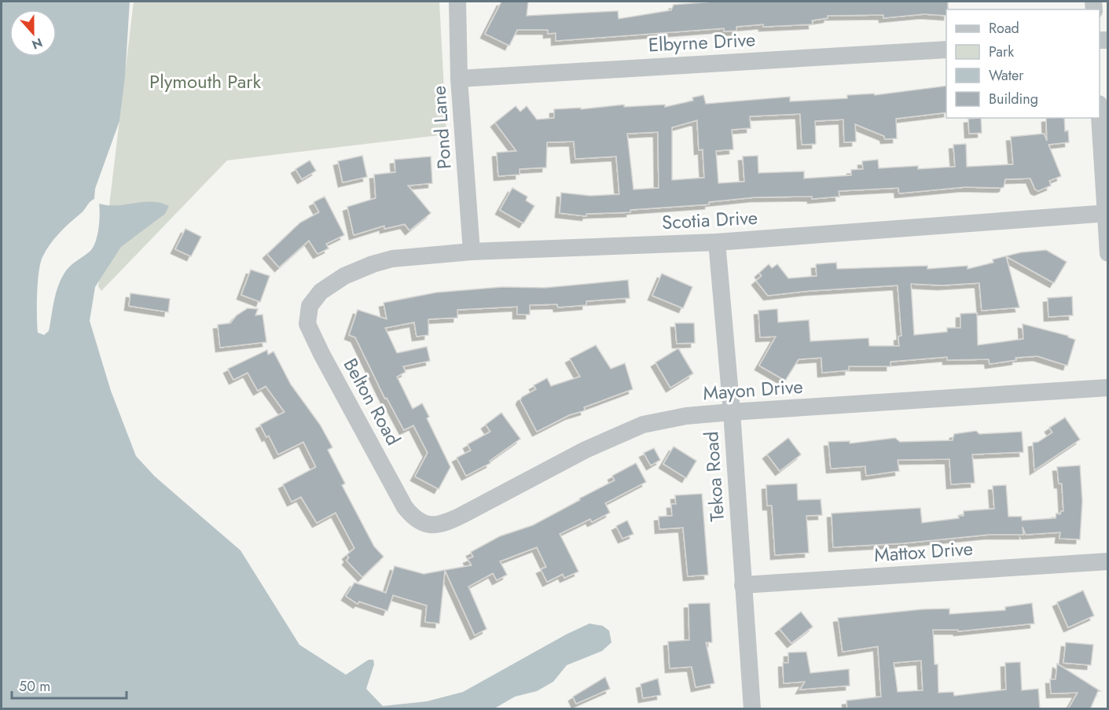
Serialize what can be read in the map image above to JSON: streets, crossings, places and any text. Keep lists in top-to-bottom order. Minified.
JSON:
{"streets":{"street":["Elbyrne Drive","Pond Lane","Scotia Drive","Mayon Drive","Belton Road","Tekoa Road","Mattox Drive"]},"crossings":[["Elbyrne Drive","Pond Lane"],["Pond Lane","Scotia Drive"],["Scotia Drive","Belton Road"],["Scotia Drive","Tekoa Road"],["Mayon Drive","Belton Road"],["Mayon Drive","Tekoa Road"],["Tekoa Road","Mattox Drive"]],"parks":["Plymouth Park"],"legend":["Road","Park","Water","Building"],"scale_bar":"50 m","north":"bottom"}
